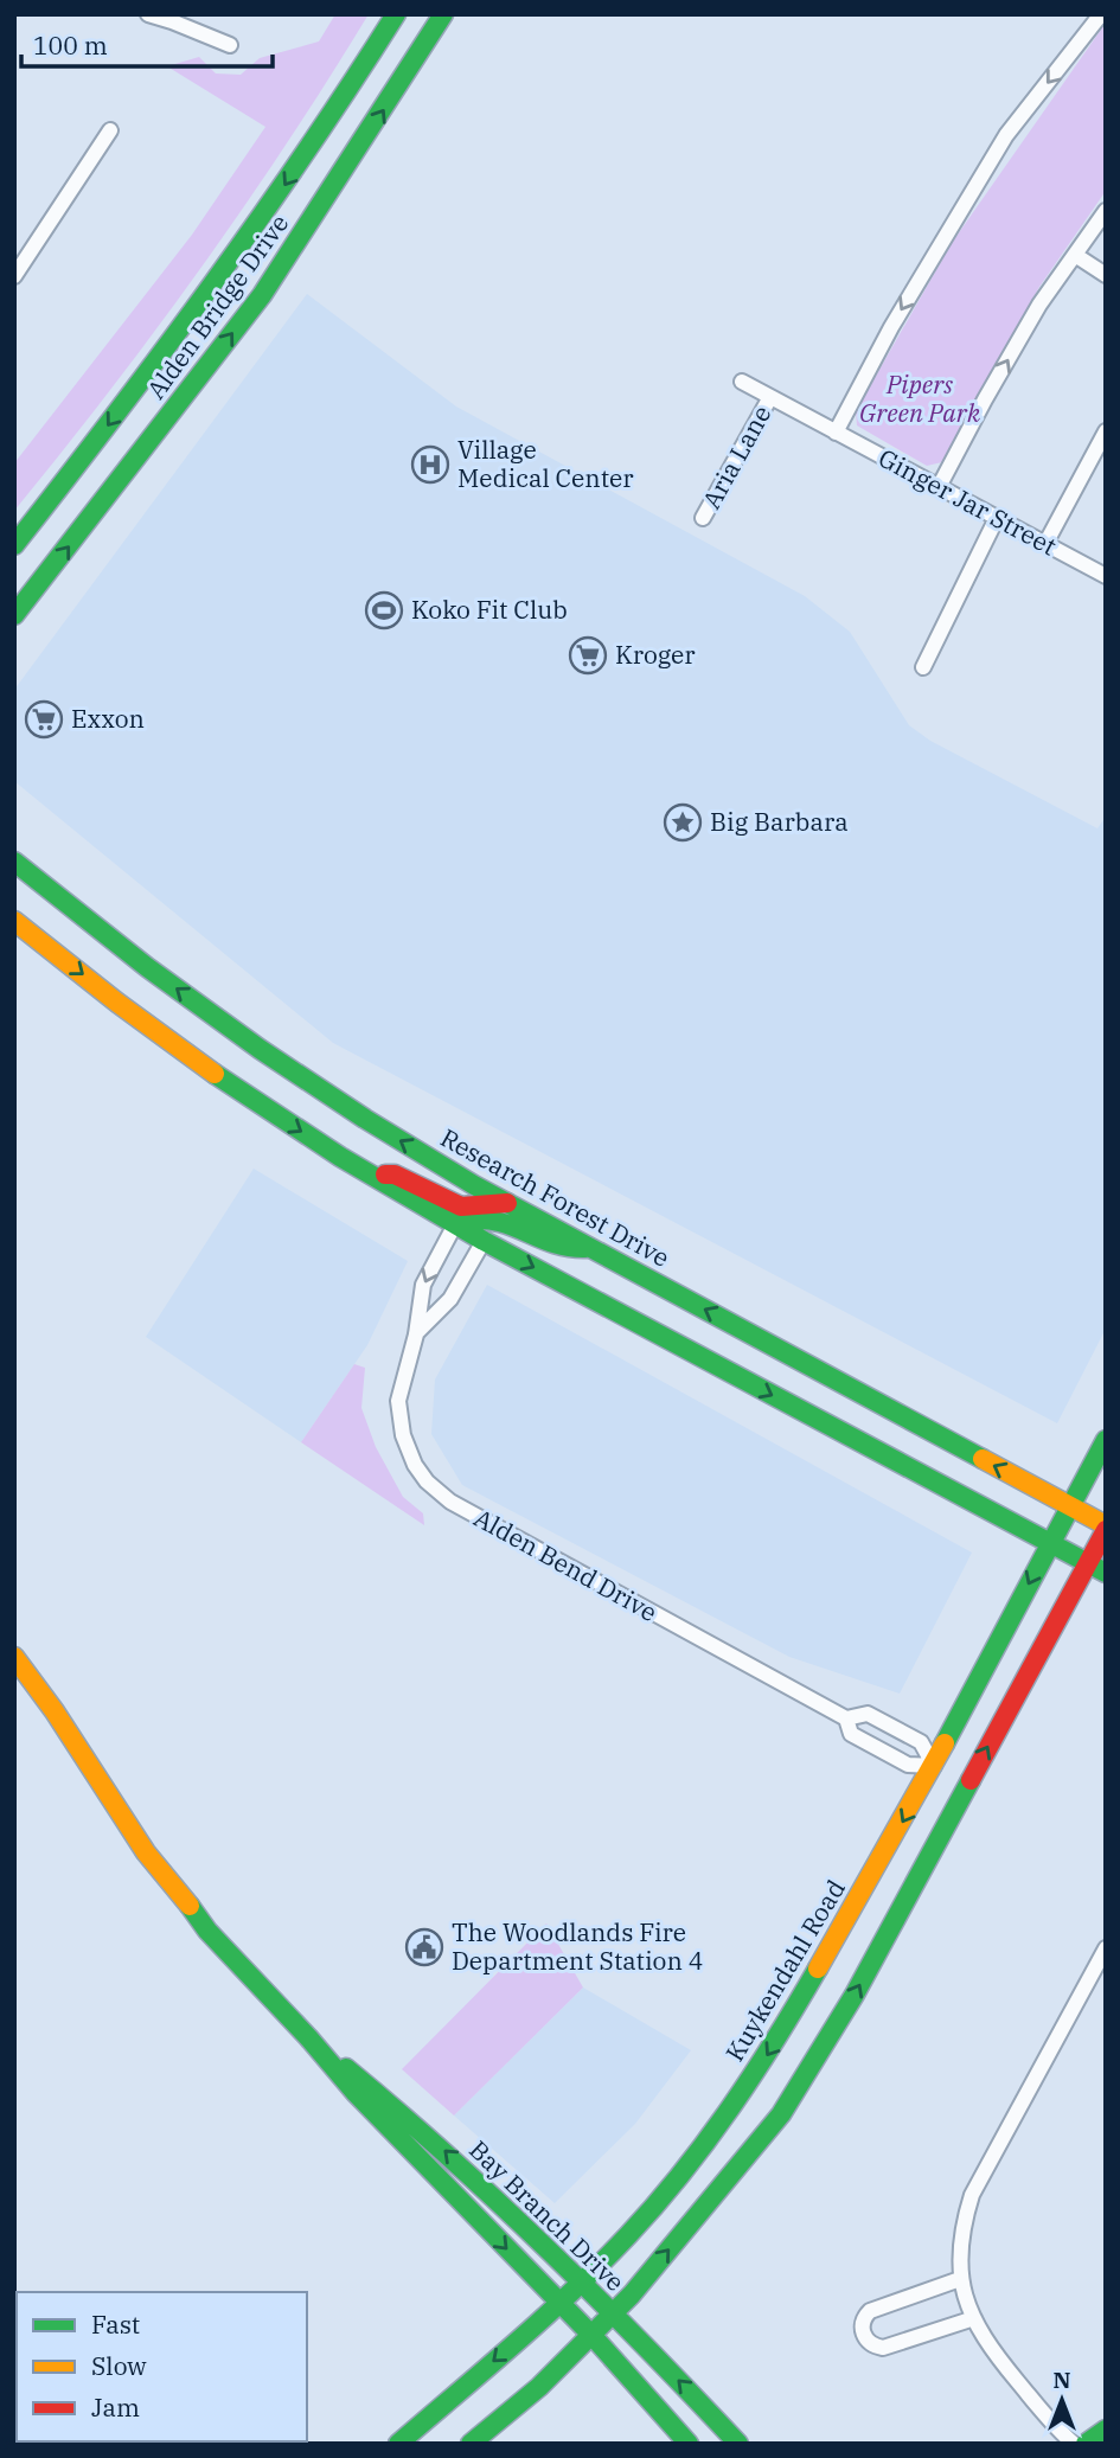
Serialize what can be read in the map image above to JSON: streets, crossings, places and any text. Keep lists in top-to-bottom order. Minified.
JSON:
{"streets":{"main road":["Alden Bridge Drive","Research Forest Drive","Kuykendahl Road","Bay Branch Drive"],"street":["Aria Lane","Ginger Jar Street","Alden Bend Drive"]},"crossings":[["Aria Lane","Ginger Jar Street"],["Research Forest Drive","Kuykendahl Road"],["Alden Bend Drive","Kuykendahl Road"],["Kuykendahl Road","Bay Branch Drive"]],"parks":["Pipers Green Park"],"places":{"hospital":["Village Medical Center"],"sports":["Koko Fit Club"],"supermarket":["Kroger","Exxon"],"place":["Big Barbara"],"public building":["The Woodlands Fire Department Station 4"]},"legend":["Fast","Slow","Jam"],"scale_bar":"100 m","north":"top"}
